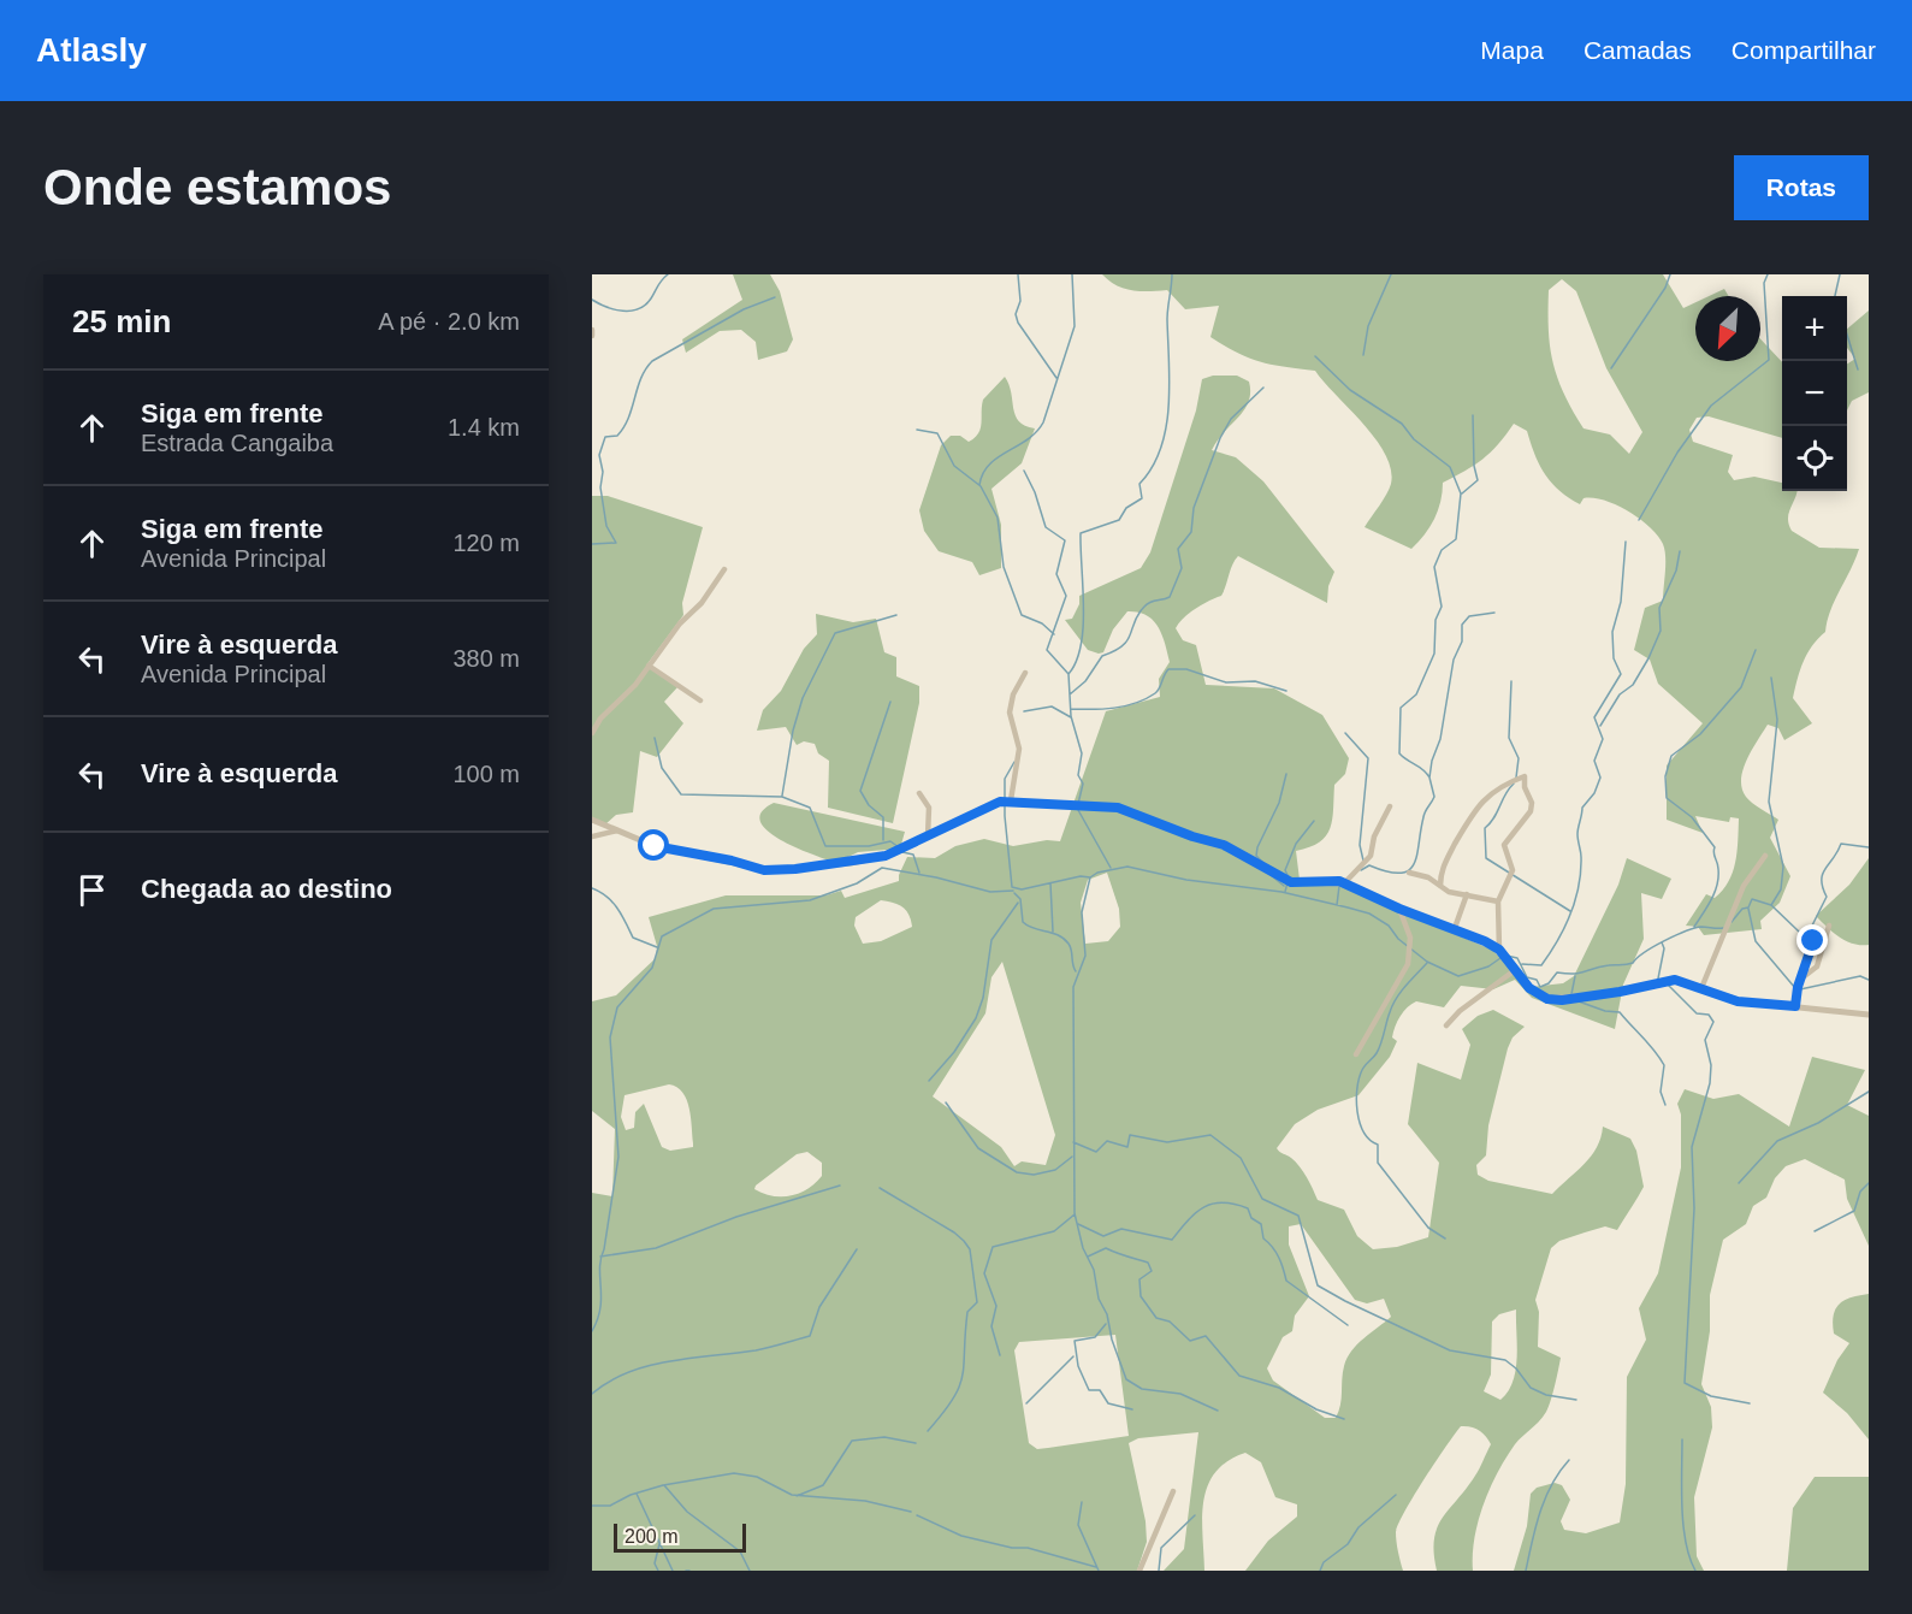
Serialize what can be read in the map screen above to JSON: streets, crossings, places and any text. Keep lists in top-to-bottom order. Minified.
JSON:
{"scale_bar":"200 m","north":"bottom left","page":{"header":"Atlasly","nav":["Mapa","Camadas","Compartilhar"],"buttons":"Rotas","title":"Onde estamos","heading":["25 min","A pé · 2.0 km"],"map_buttons":["+","−"],"list":[["Siga em frente","Estrada Cangaiba","1.4 km"],["Siga em frente","Avenida Principal","120 m"],["Vire à esquerda","Avenida Principal","380 m"],["Vire à esquerda","100 m"],"Chegada ao destino"],"scale":"200 m"}}
